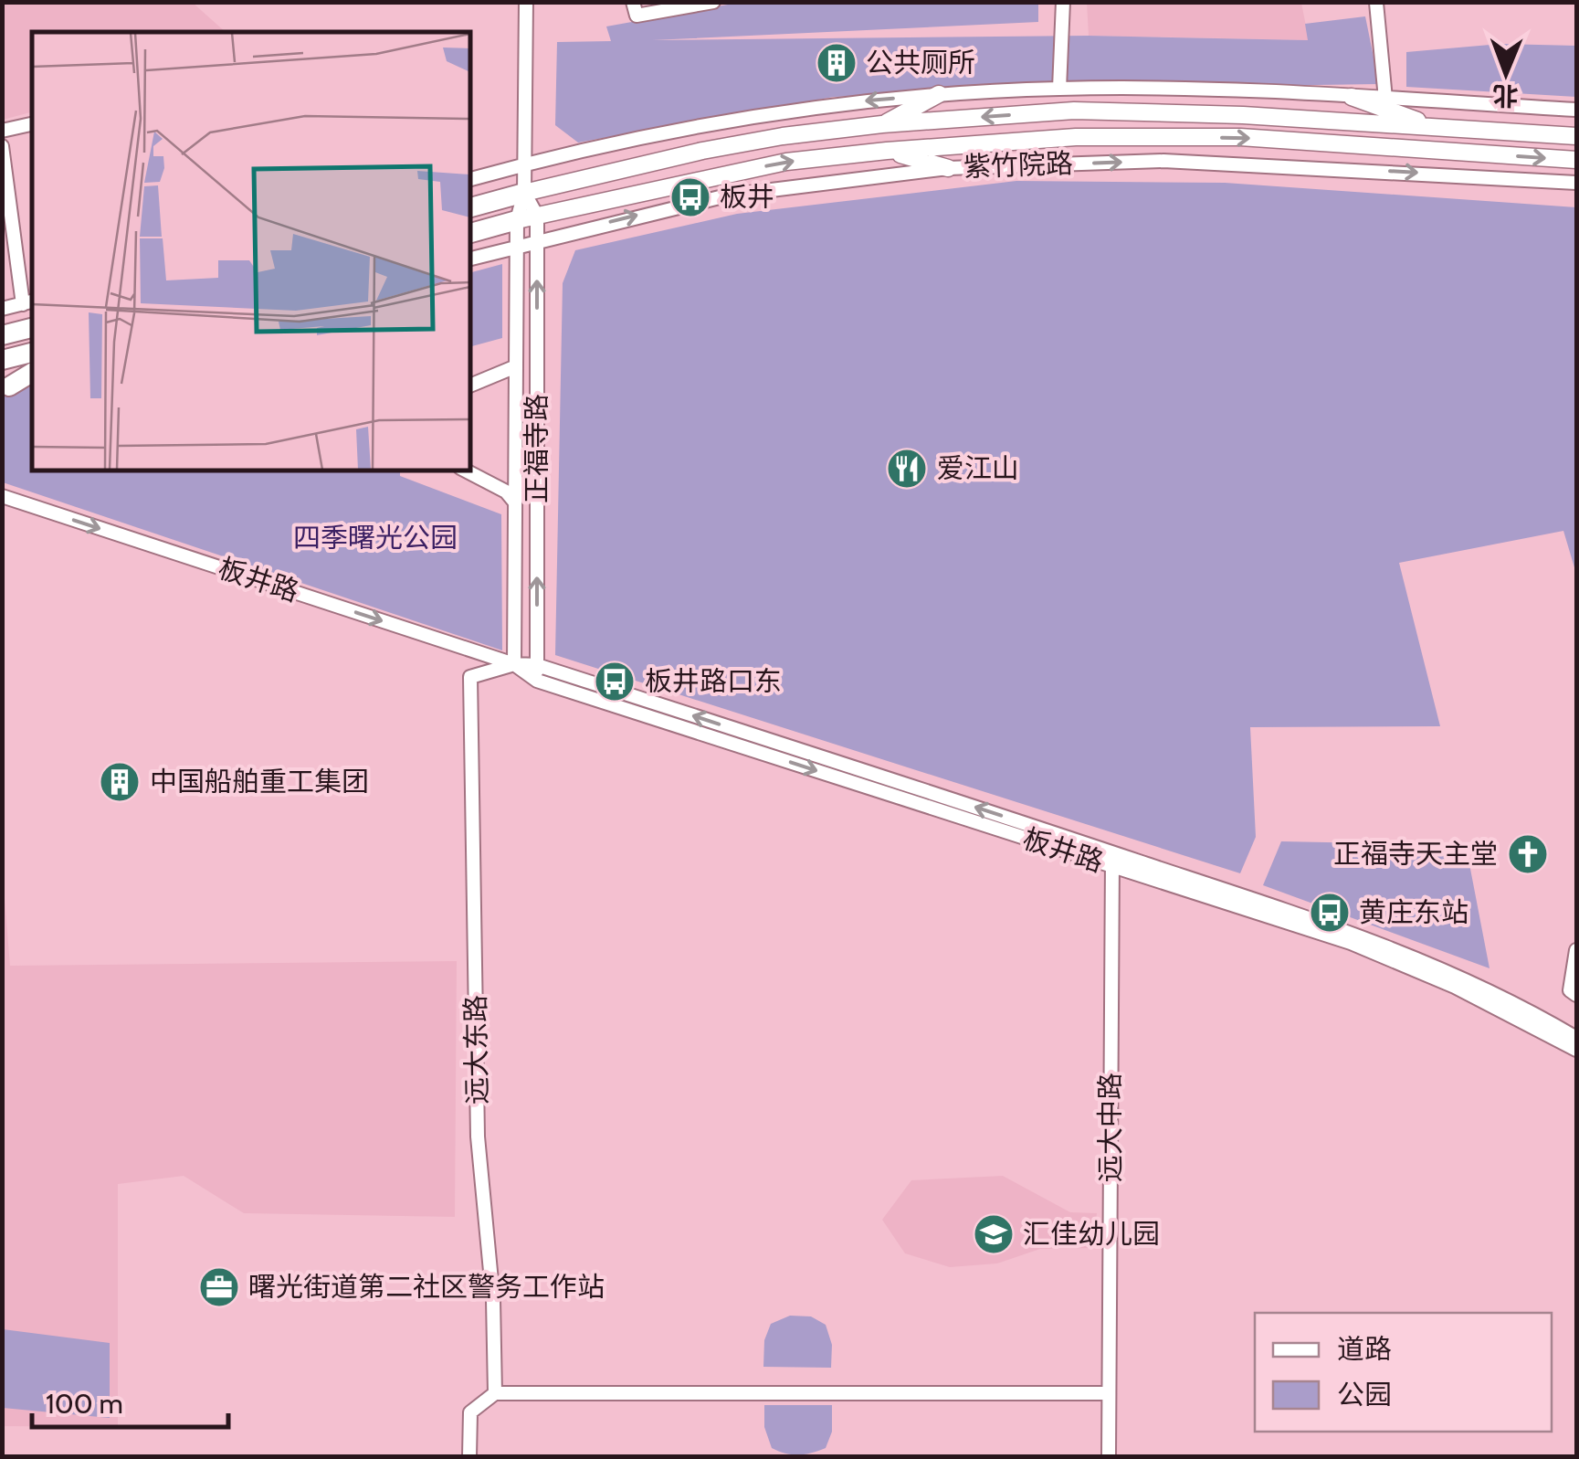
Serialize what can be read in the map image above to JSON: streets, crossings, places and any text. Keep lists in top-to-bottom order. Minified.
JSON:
{"streets":{"highway":["紫竹院路"],"street":["正福寺路","板井路","远大东路","远大中路"]},"crossings":[["紫竹院路","正福寺路"],["正福寺路","板井路"],["正福寺路","远大东路"],["板井路","远大东路"],["板井路","远大中路"]],"parks":["四季曙光公园"],"places":{"building":["公共厕所","中国船舶重工集团"],"bus stop":["板井","板井路口东","黄庄东站"],"restaurant":["爱江山"],"church":["正福寺天主堂"],"school or university":["汇佳幼儿园"],"office":["曙光街道第二社区警务工作站"]},"legend":["道路","公园"],"scale_bar":"100 m","north":"bottom"}
